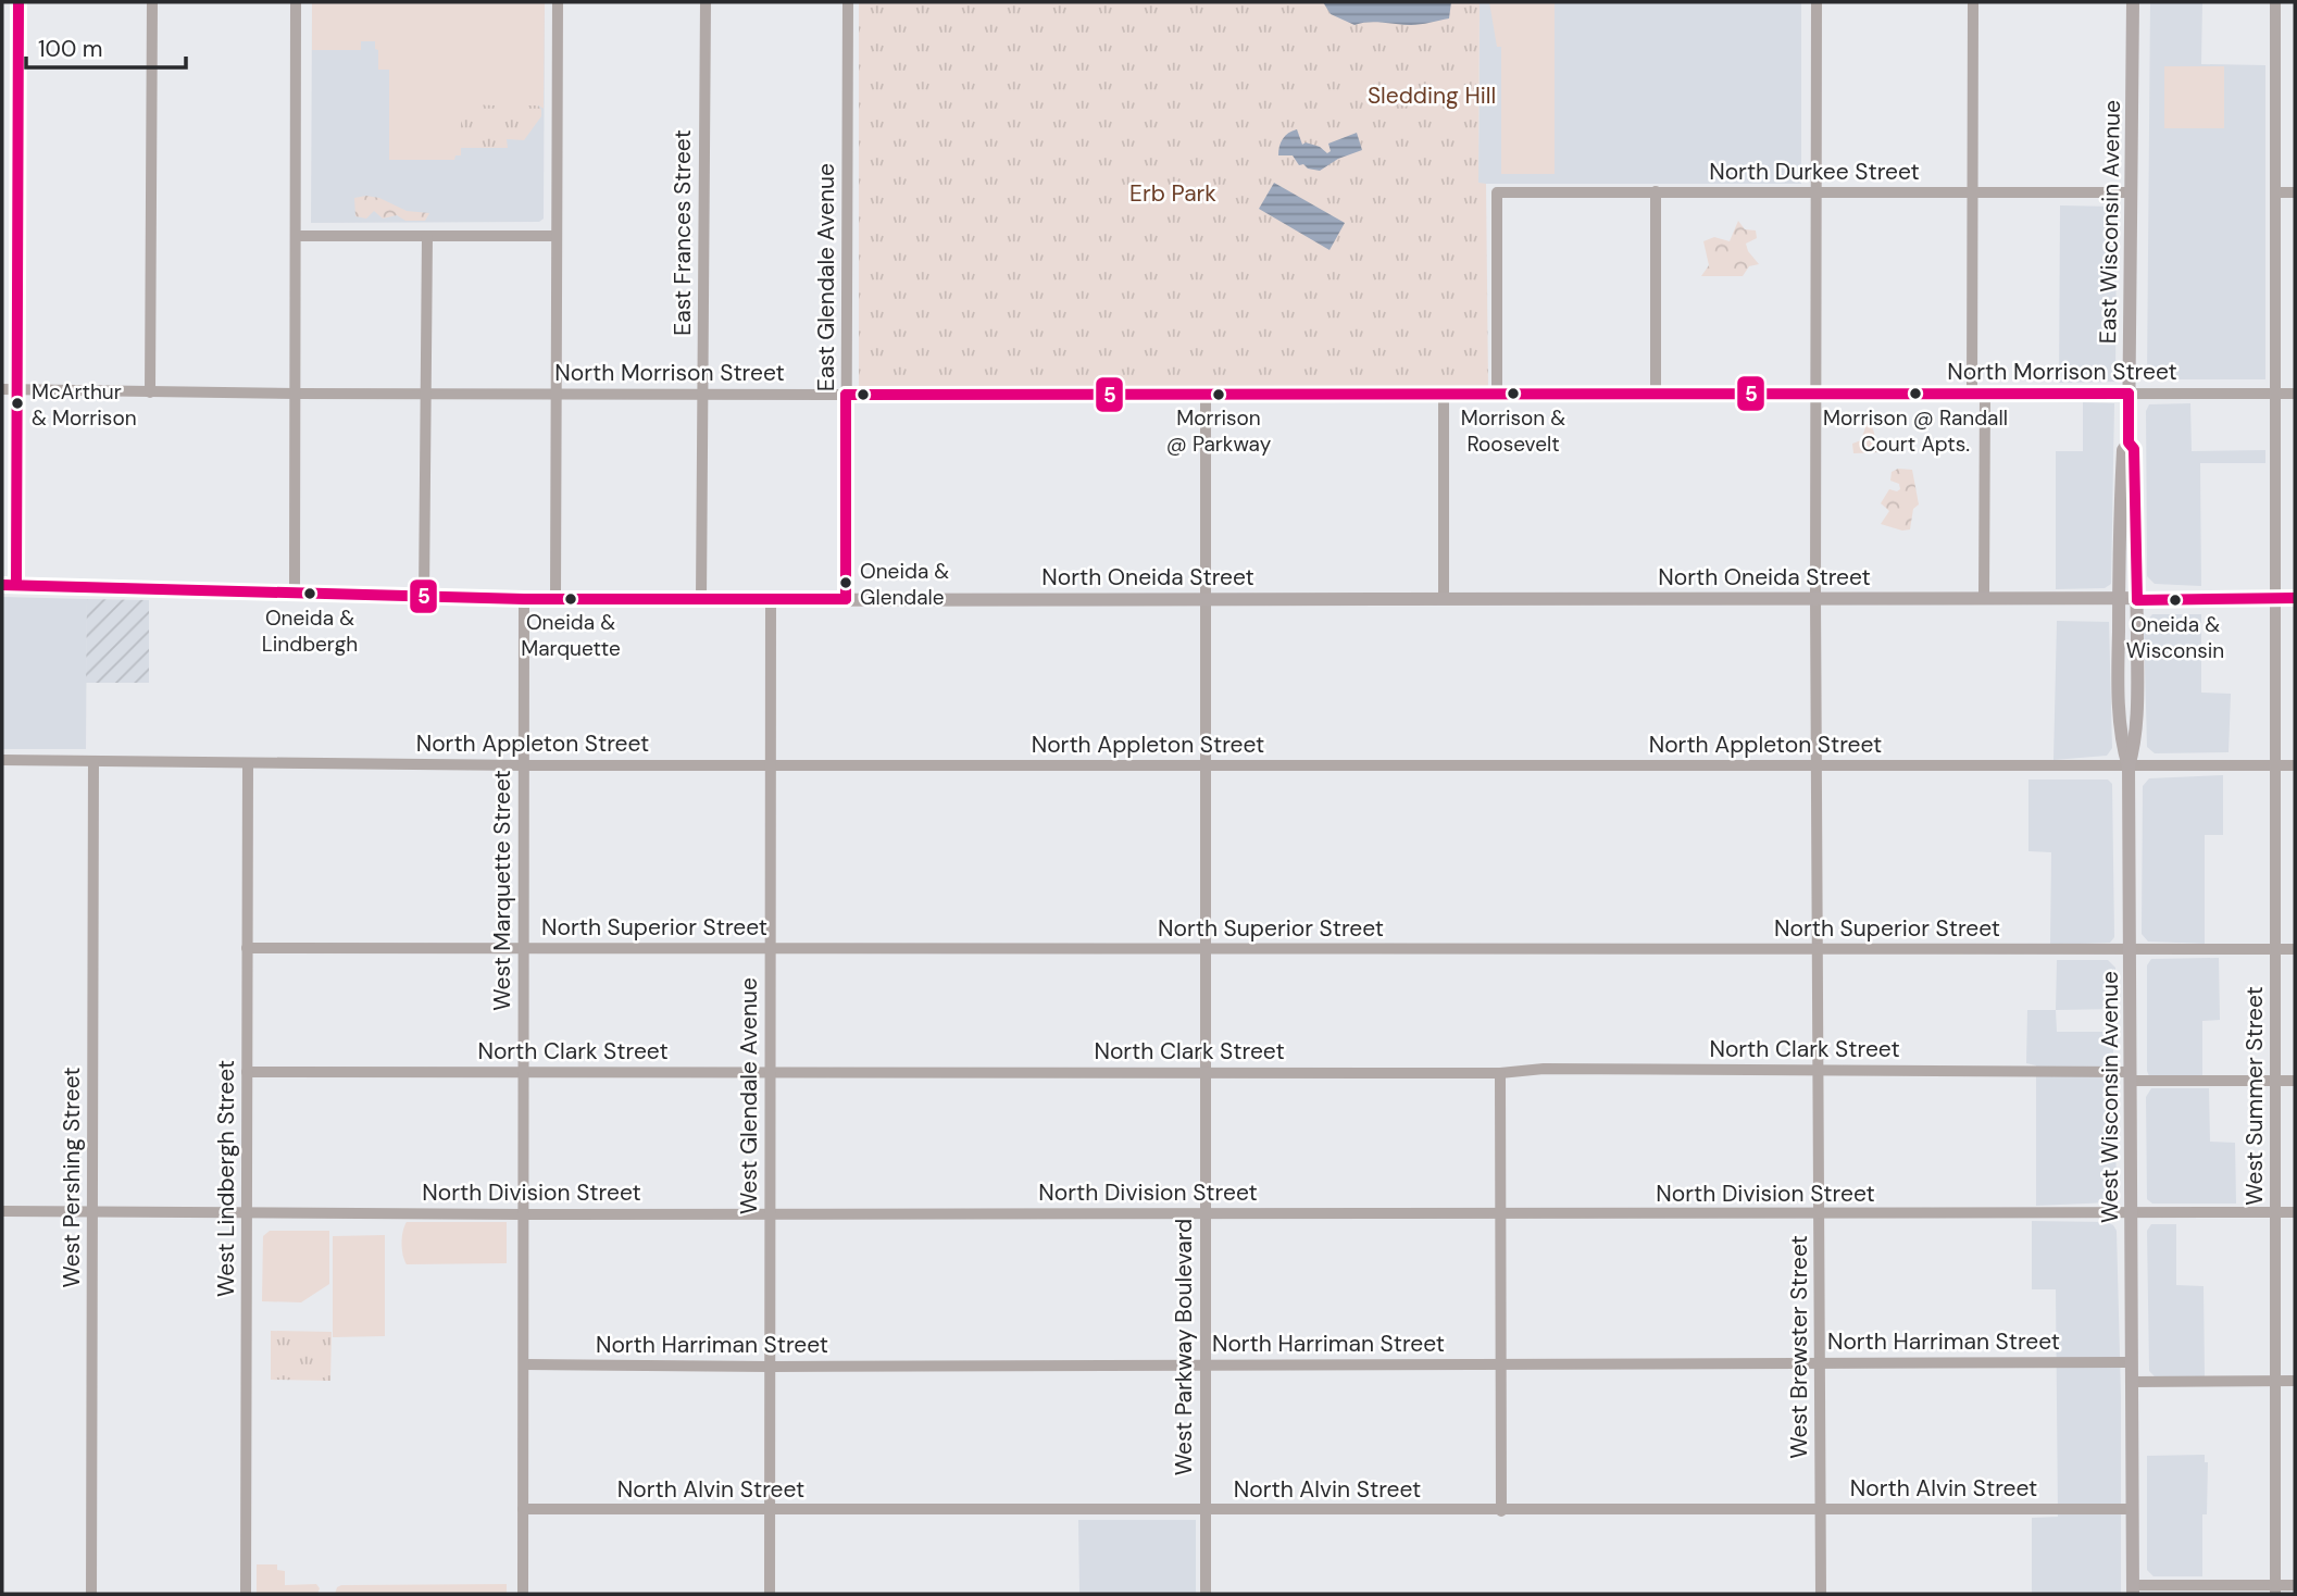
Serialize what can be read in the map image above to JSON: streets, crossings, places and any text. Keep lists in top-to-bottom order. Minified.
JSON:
{"streets":{"main road":["East Wisconsin Avenue","North Oneida Street","West Wisconsin Avenue"],"street":["North Durkee Street","East Frances Street","East Glendale Avenue","North Morrison Street","North Appleton Street","West Marquette Street","North Superior Street","North Clark Street","West Glendale Avenue","West Summer Street","West Pershing Street","West Lindbergh Street","North Division Street","North Harriman Street","West Parkway Boulevard","West Brewster Street","North Alvin Street"]},"crossings":[["North Durkee Street","East Wisconsin Avenue"],["North Durkee Street","North Morrison Street"],["North Durkee Street","West Brewster Street"],["East Wisconsin Avenue","North Morrison Street"],["East Wisconsin Avenue","North Oneida Street"],["East Wisconsin Avenue","North Appleton Street"],["East Wisconsin Avenue","West Wisconsin Avenue"],["East Frances Street","North Morrison Street"],["East Frances Street","North Oneida Street"],["East Glendale Avenue","North Morrison Street"],["East Glendale Avenue","North Oneida Street"],["North Morrison Street","West Summer Street"],["North Morrison Street","West Parkway Boulevard"],["North Morrison Street","West Brewster Street"],["North Oneida Street","West Marquette Street"],["North Oneida Street","West Glendale Avenue"],["North Oneida Street","West Summer Street"],["North Oneida Street","West Wisconsin Avenue"],["North Oneida Street","West Parkway Boulevard"],["North Oneida Street","West Brewster Street"],["North Appleton Street","West Marquette Street"],["North Appleton Street","West Glendale Avenue"],["North Appleton Street","West Summer Street"],["North Appleton Street","West Wisconsin Avenue"],["North Appleton Street","West Pershing Street"],["North Appleton Street","West Lindbergh Street"],["North Appleton Street","West Parkway Boulevard"],["North Appleton Street","West Brewster Street"],["West Marquette Street","North Superior Street"],["West Marquette Street","North Clark Street"],["West Marquette Street","North Division Street"],["West Marquette Street","North Harriman Street"],["West Marquette Street","North Alvin Street"],["North Superior Street","West Glendale Avenue"],["North Superior Street","West Summer Street"],["North Superior Street","West Wisconsin Avenue"],["North Superior Street","West Lindbergh Street"],["North Superior Street","West Parkway Boulevard"],["North Superior Street","West Brewster Street"],["North Clark Street","West Glendale Avenue"],["North Clark Street","West Summer Street"],["North Clark Street","West Wisconsin Avenue"],["North Clark Street","West Lindbergh Street"],["North Clark Street","West Parkway Boulevard"],["North Clark Street","West Brewster Street"],["West Glendale Avenue","North Division Street"],["West Glendale Avenue","North Harriman Street"],["West Glendale Avenue","North Alvin Street"],["West Summer Street","North Division Street"],["West Wisconsin Avenue","North Division Street"],["West Wisconsin Avenue","North Harriman Street"],["West Wisconsin Avenue","North Alvin Street"],["West Pershing Street","North Division Street"],["West Lindbergh Street","North Division Street"],["North Division Street","West Parkway Boulevard"],["North Division Street","West Brewster Street"],["North Harriman Street","West Parkway Boulevard"],["North Harriman Street","West Brewster Street"],["West Parkway Boulevard","North Alvin Street"],["West Brewster Street","North Alvin Street"]],"parks":["Sledding Hill","Erb Park"],"places":["Morrison & Roosevelt","Morrison @ Randall Court Apts.","Morrison @ Parkway","McArthur & Morrison","Oneida & Glendale","Oneida & Lindbergh","Oneida & Marquette","Oneida & Wisconsin"],"lines":["transit line 5"],"scale_bar":"100 m"}
